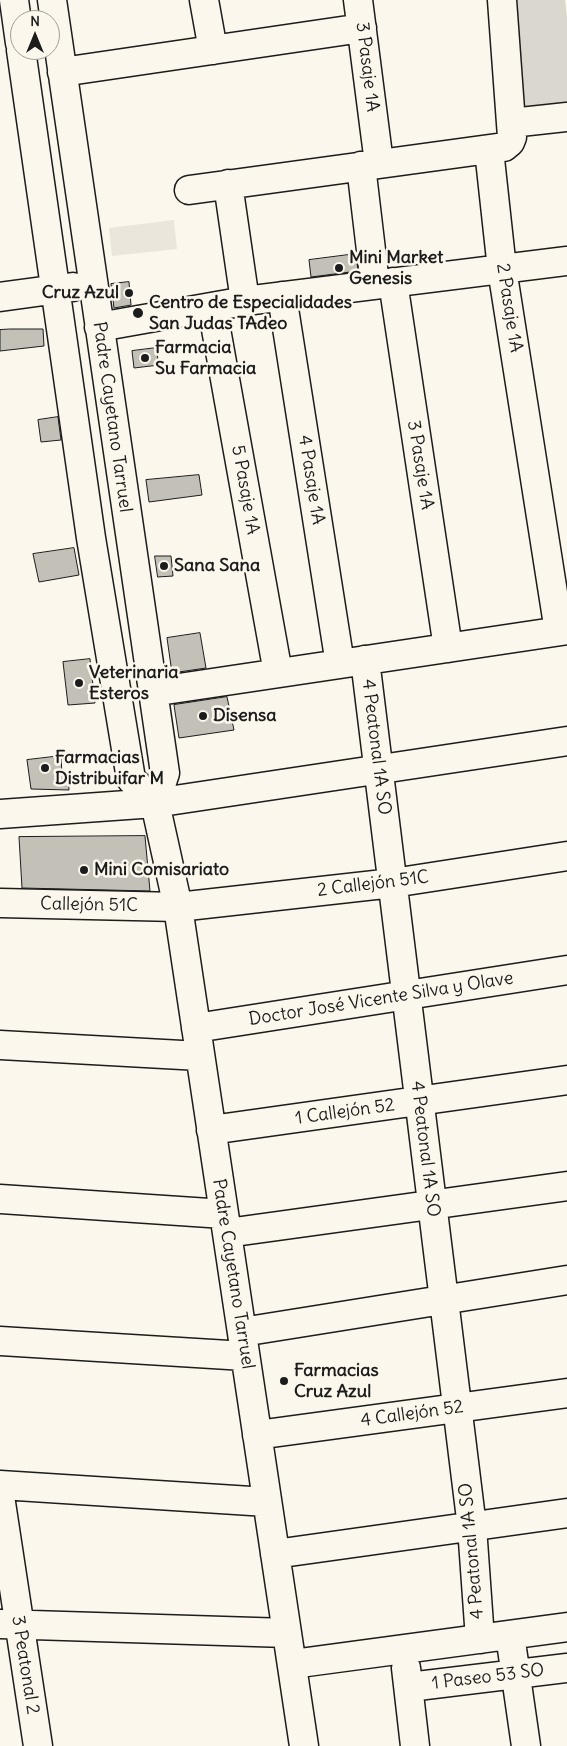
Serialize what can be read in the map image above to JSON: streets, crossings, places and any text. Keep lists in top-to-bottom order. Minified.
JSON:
{"streets":{"street":["3 Pasaje 1A","2 Pasaje 1A","Padre Cayetano Tarruel","4 Pasaje 1A","5 Pasaje 1A","4 Peatonal 1A SO","2 Callejón 51C","Callejón 51C","Doctor José Vicente Silva y Olave","1 Callejón 52","4 Callejón 52","3 Peatonal 2","1 Paseo 53 SO"]},"crossings":[["Padre Cayetano Tarruel","2 Callejón 51C"],["Padre Cayetano Tarruel","Callejón 51C"],["Padre Cayetano Tarruel","Doctor José Vicente Silva y Olave"],["Padre Cayetano Tarruel","1 Callejón 52"],["Padre Cayetano Tarruel","4 Callejón 52"],["4 Pasaje 1A","4 Peatonal 1A SO"],["4 Peatonal 1A SO","2 Callejón 51C"],["4 Peatonal 1A SO","Doctor José Vicente Silva y Olave"],["4 Peatonal 1A SO","1 Callejón 52"],["4 Peatonal 1A SO","4 Callejón 52"],["2 Callejón 51C","Callejón 51C"]],"places":["Mini Market Genesis","Cruz Azul","Centro de Especialidades San Judas TAdeo","Farmacia Su Farmacia","Sana Sana","Veterinaria Esteros","Disensa","Farmacias Distribuifar M","Mini Comisariato","Farmacias Cruz Azul"],"north":"top"}
